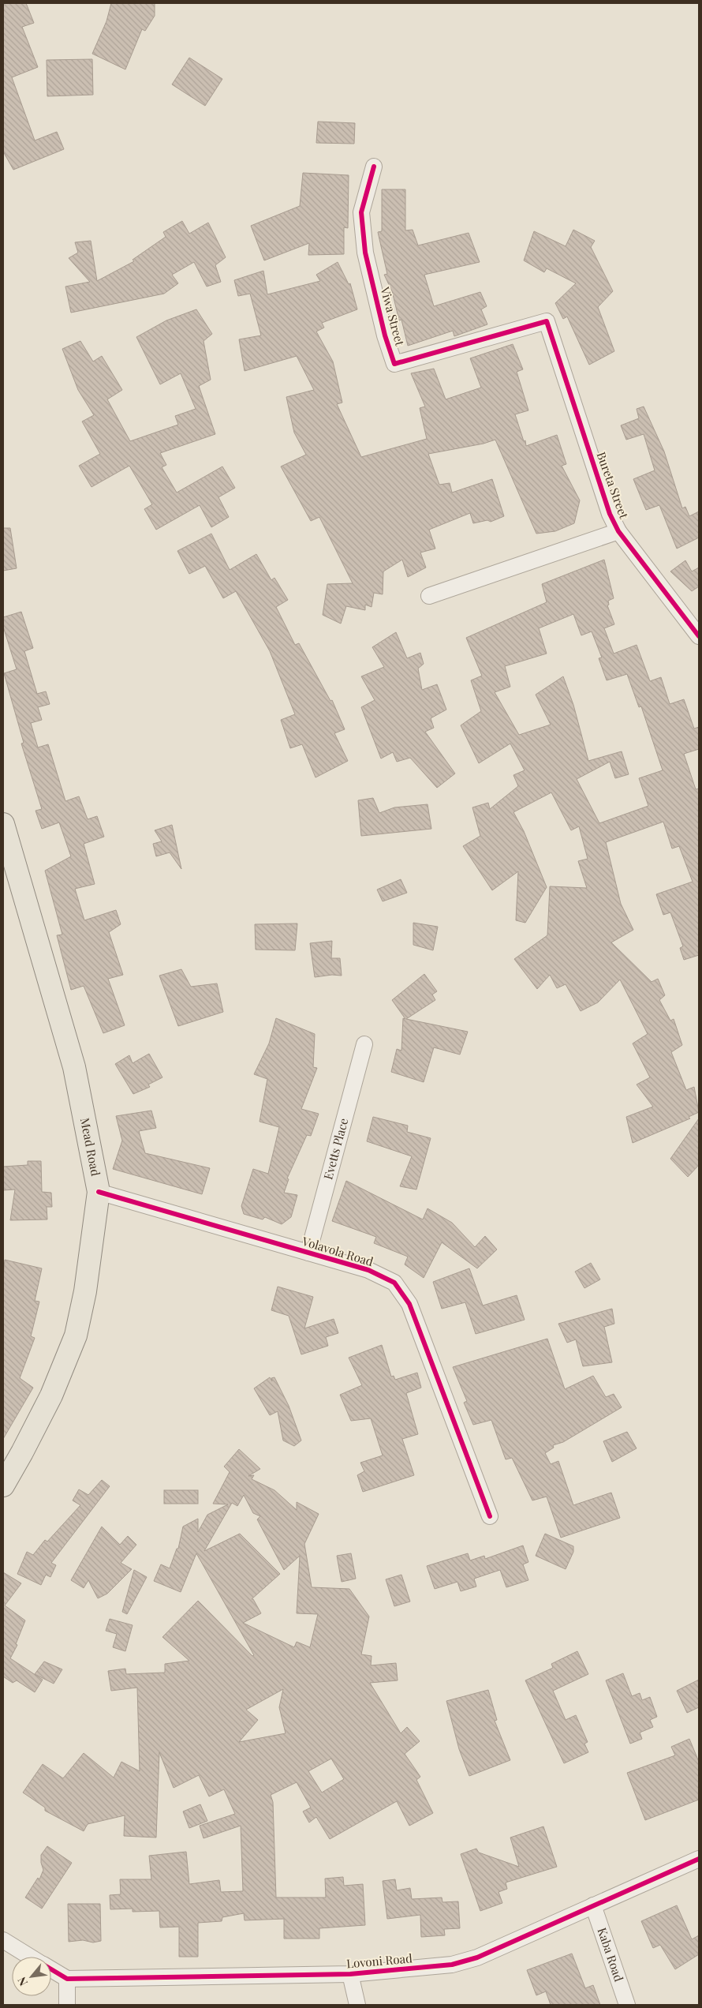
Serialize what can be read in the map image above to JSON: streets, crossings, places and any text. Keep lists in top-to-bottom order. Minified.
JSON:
{"streets":{"main road":["Mead Road"],"street":["Viwa Street","Bureta Street","Evetts Place","Volavola Road","Kaba Road","Lovoni Road"]},"crossings":[["Viwa Street","Bureta Street"],["Mead Road","Volavola Road"],["Evetts Place","Volavola Road"],["Kaba Road","Lovoni Road"]],"north":"bottom left"}
